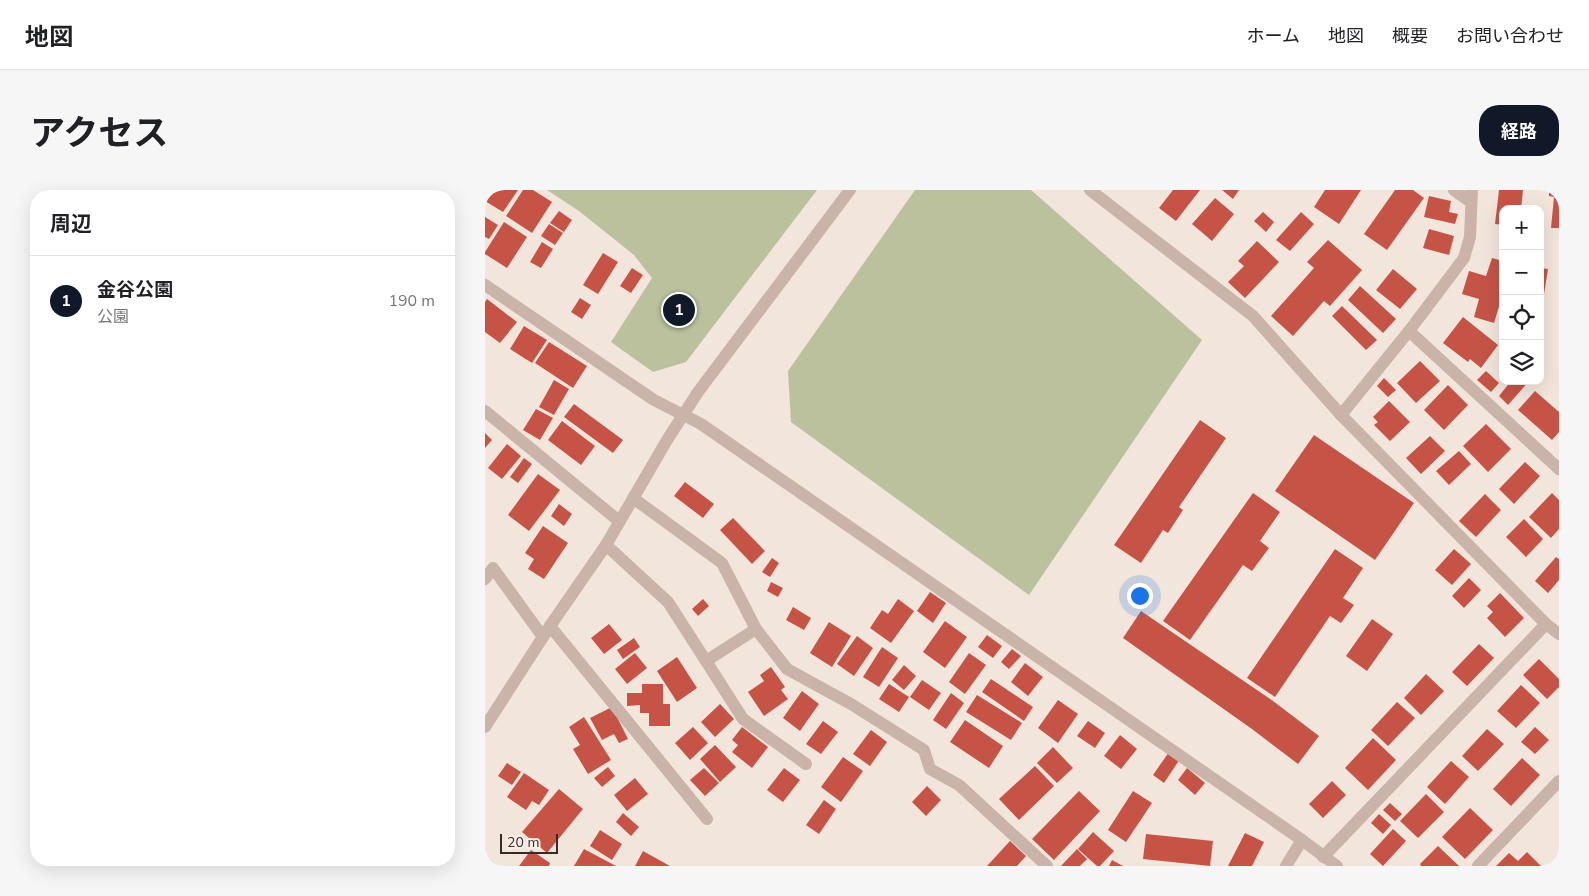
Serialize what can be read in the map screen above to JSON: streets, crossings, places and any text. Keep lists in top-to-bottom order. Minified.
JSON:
{"scale_bar":"20 m","page":{"header":"地図","nav":["ホーム","地図","概要","お問い合わせ"],"title":"アクセス","buttons":"経路","heading":"周辺","map_buttons":["+","−"],"list":[{"mark":"1","name":"金谷公園","note":"公園","value":"190 m"}],"pins":"1","scale":"20 m"}}
